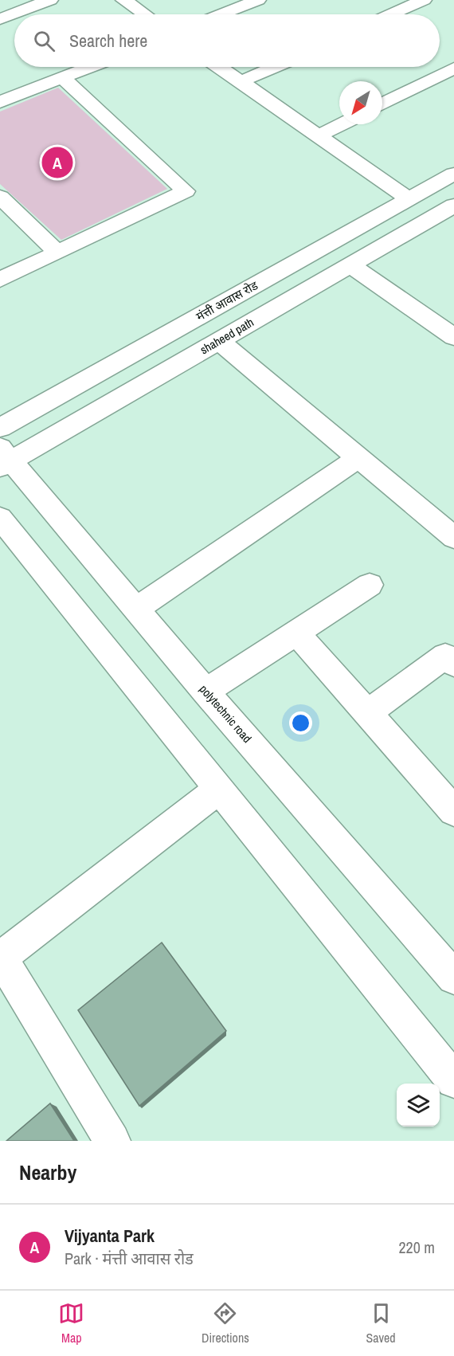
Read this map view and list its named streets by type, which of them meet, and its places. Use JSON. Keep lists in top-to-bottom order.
{
  "streets": {
    "street": ["मंत्ती आवास रोड", "shaheed path", "polytechnic road"]
  },
  "crossings": [
    ["shaheed path", "polytechnic road"]
  ],
  "north": "bottom left",
  "page": {
    "search": "Search here",
    "pins": "A",
    "heading": "Nearby",
    "list": [
      {
        "mark": "A",
        "name": "Vijyanta Park",
        "note": "Park · मंत्ती आवास रोड",
        "value": "220 m"
      }
    ],
    "nav": ["Map", "Directions", "Saved"]
  }
}
